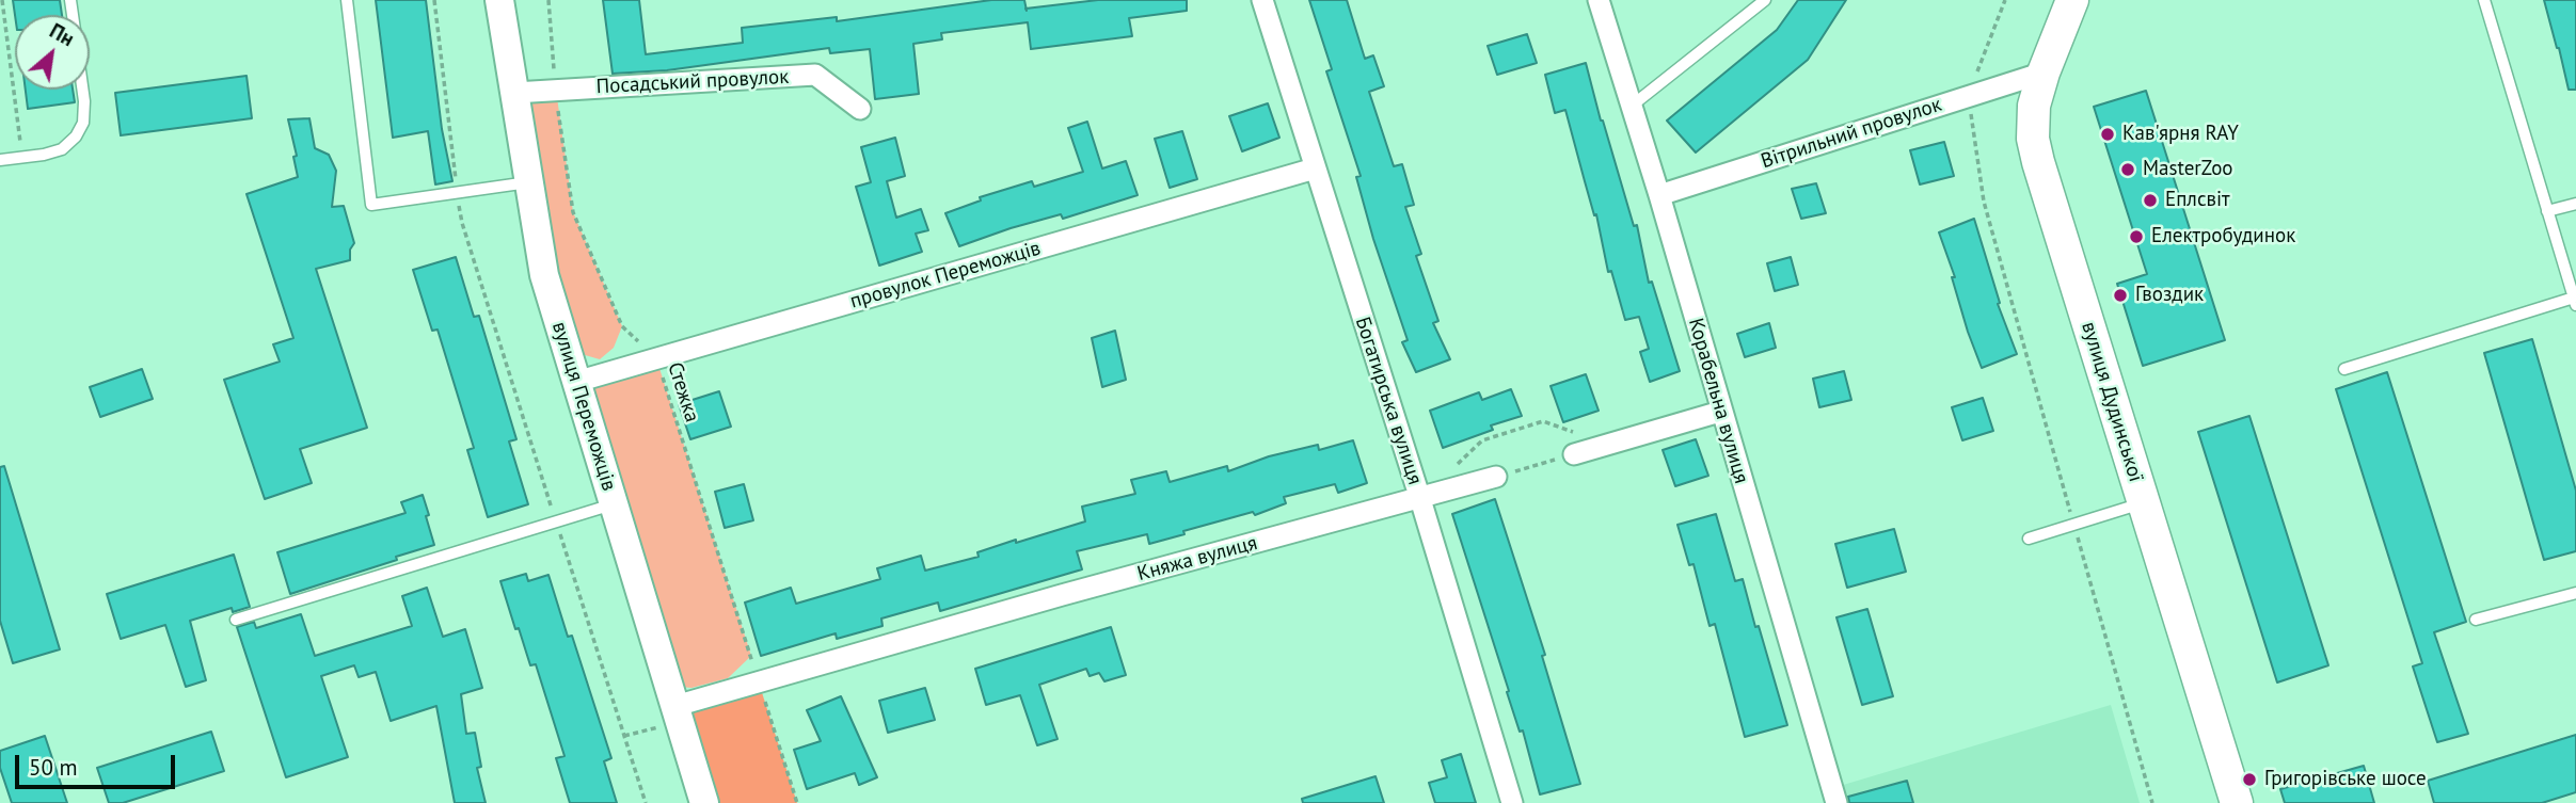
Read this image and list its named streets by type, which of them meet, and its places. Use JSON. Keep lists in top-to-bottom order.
{
  "streets": {
    "main road": ["вулиця Дудинської"],
    "street": [
      "Посадський провулок",
      "Вітрильний провулок",
      "провулок Переможців",
      "Богатирська вулиця",
      "Корабельна вулиця",
      "вулиця Переможців",
      "Княжа вулиця"
    ],
    "path": ["Стежка"]
  },
  "crossings": [
    ["Посадський провулок", "Стежка"],
    ["Посадський провулок", "вулиця Переможців"],
    ["Вітрильний провулок", "Корабельна вулиця"],
    ["Вітрильний провулок", "вулиця Дудинської"],
    ["провулок Переможців", "Стежка"],
    ["провулок Переможців", "Богатирська вулиця"],
    ["провулок Переможців", "вулиця Переможців"],
    ["Стежка", "Княжа вулиця"],
    ["Богатирська вулиця", "Княжа вулиця"],
    ["вулиця Переможців", "Княжа вулиця"]
  ],
  "places": [
    "Кав'ярня RAY",
    "MasterZoo",
    "Еплсвіт",
    "Електробудинок",
    "Гвоздик",
    "Григорівське шосе"
  ],
  "scale_bar": "50 m",
  "north": "top right"
}
